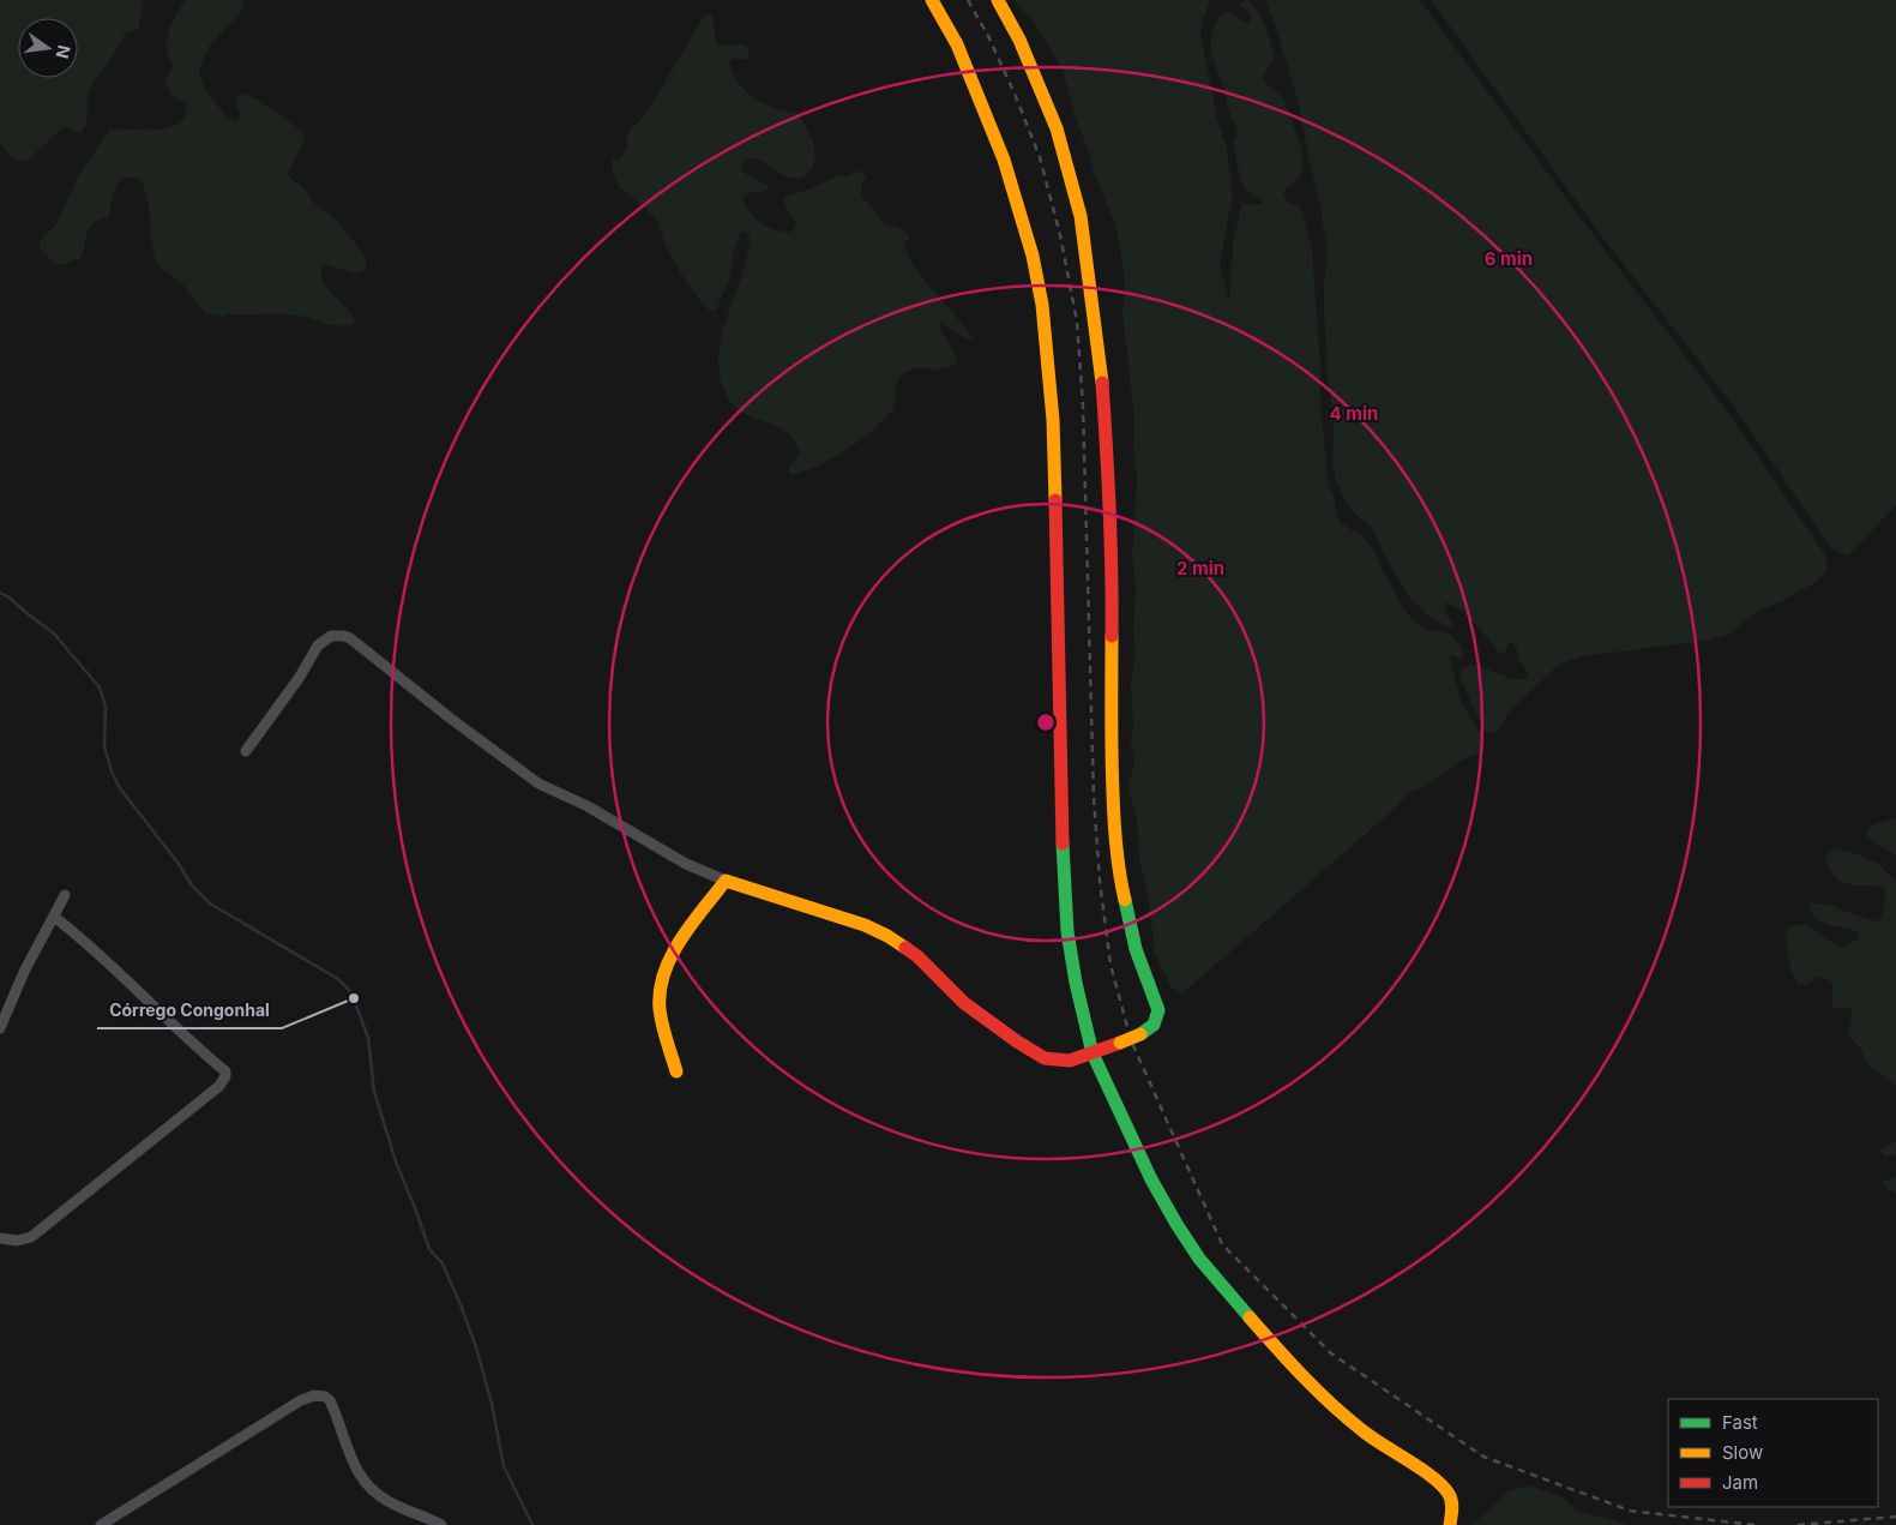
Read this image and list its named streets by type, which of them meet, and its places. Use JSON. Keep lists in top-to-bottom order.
{
  "places": ["Córrego Congonhal"],
  "legend": ["Fast", "Slow", "Jam"],
  "north": "right",
  "rings": ["6 min", "4 min", "2 min"]
}
